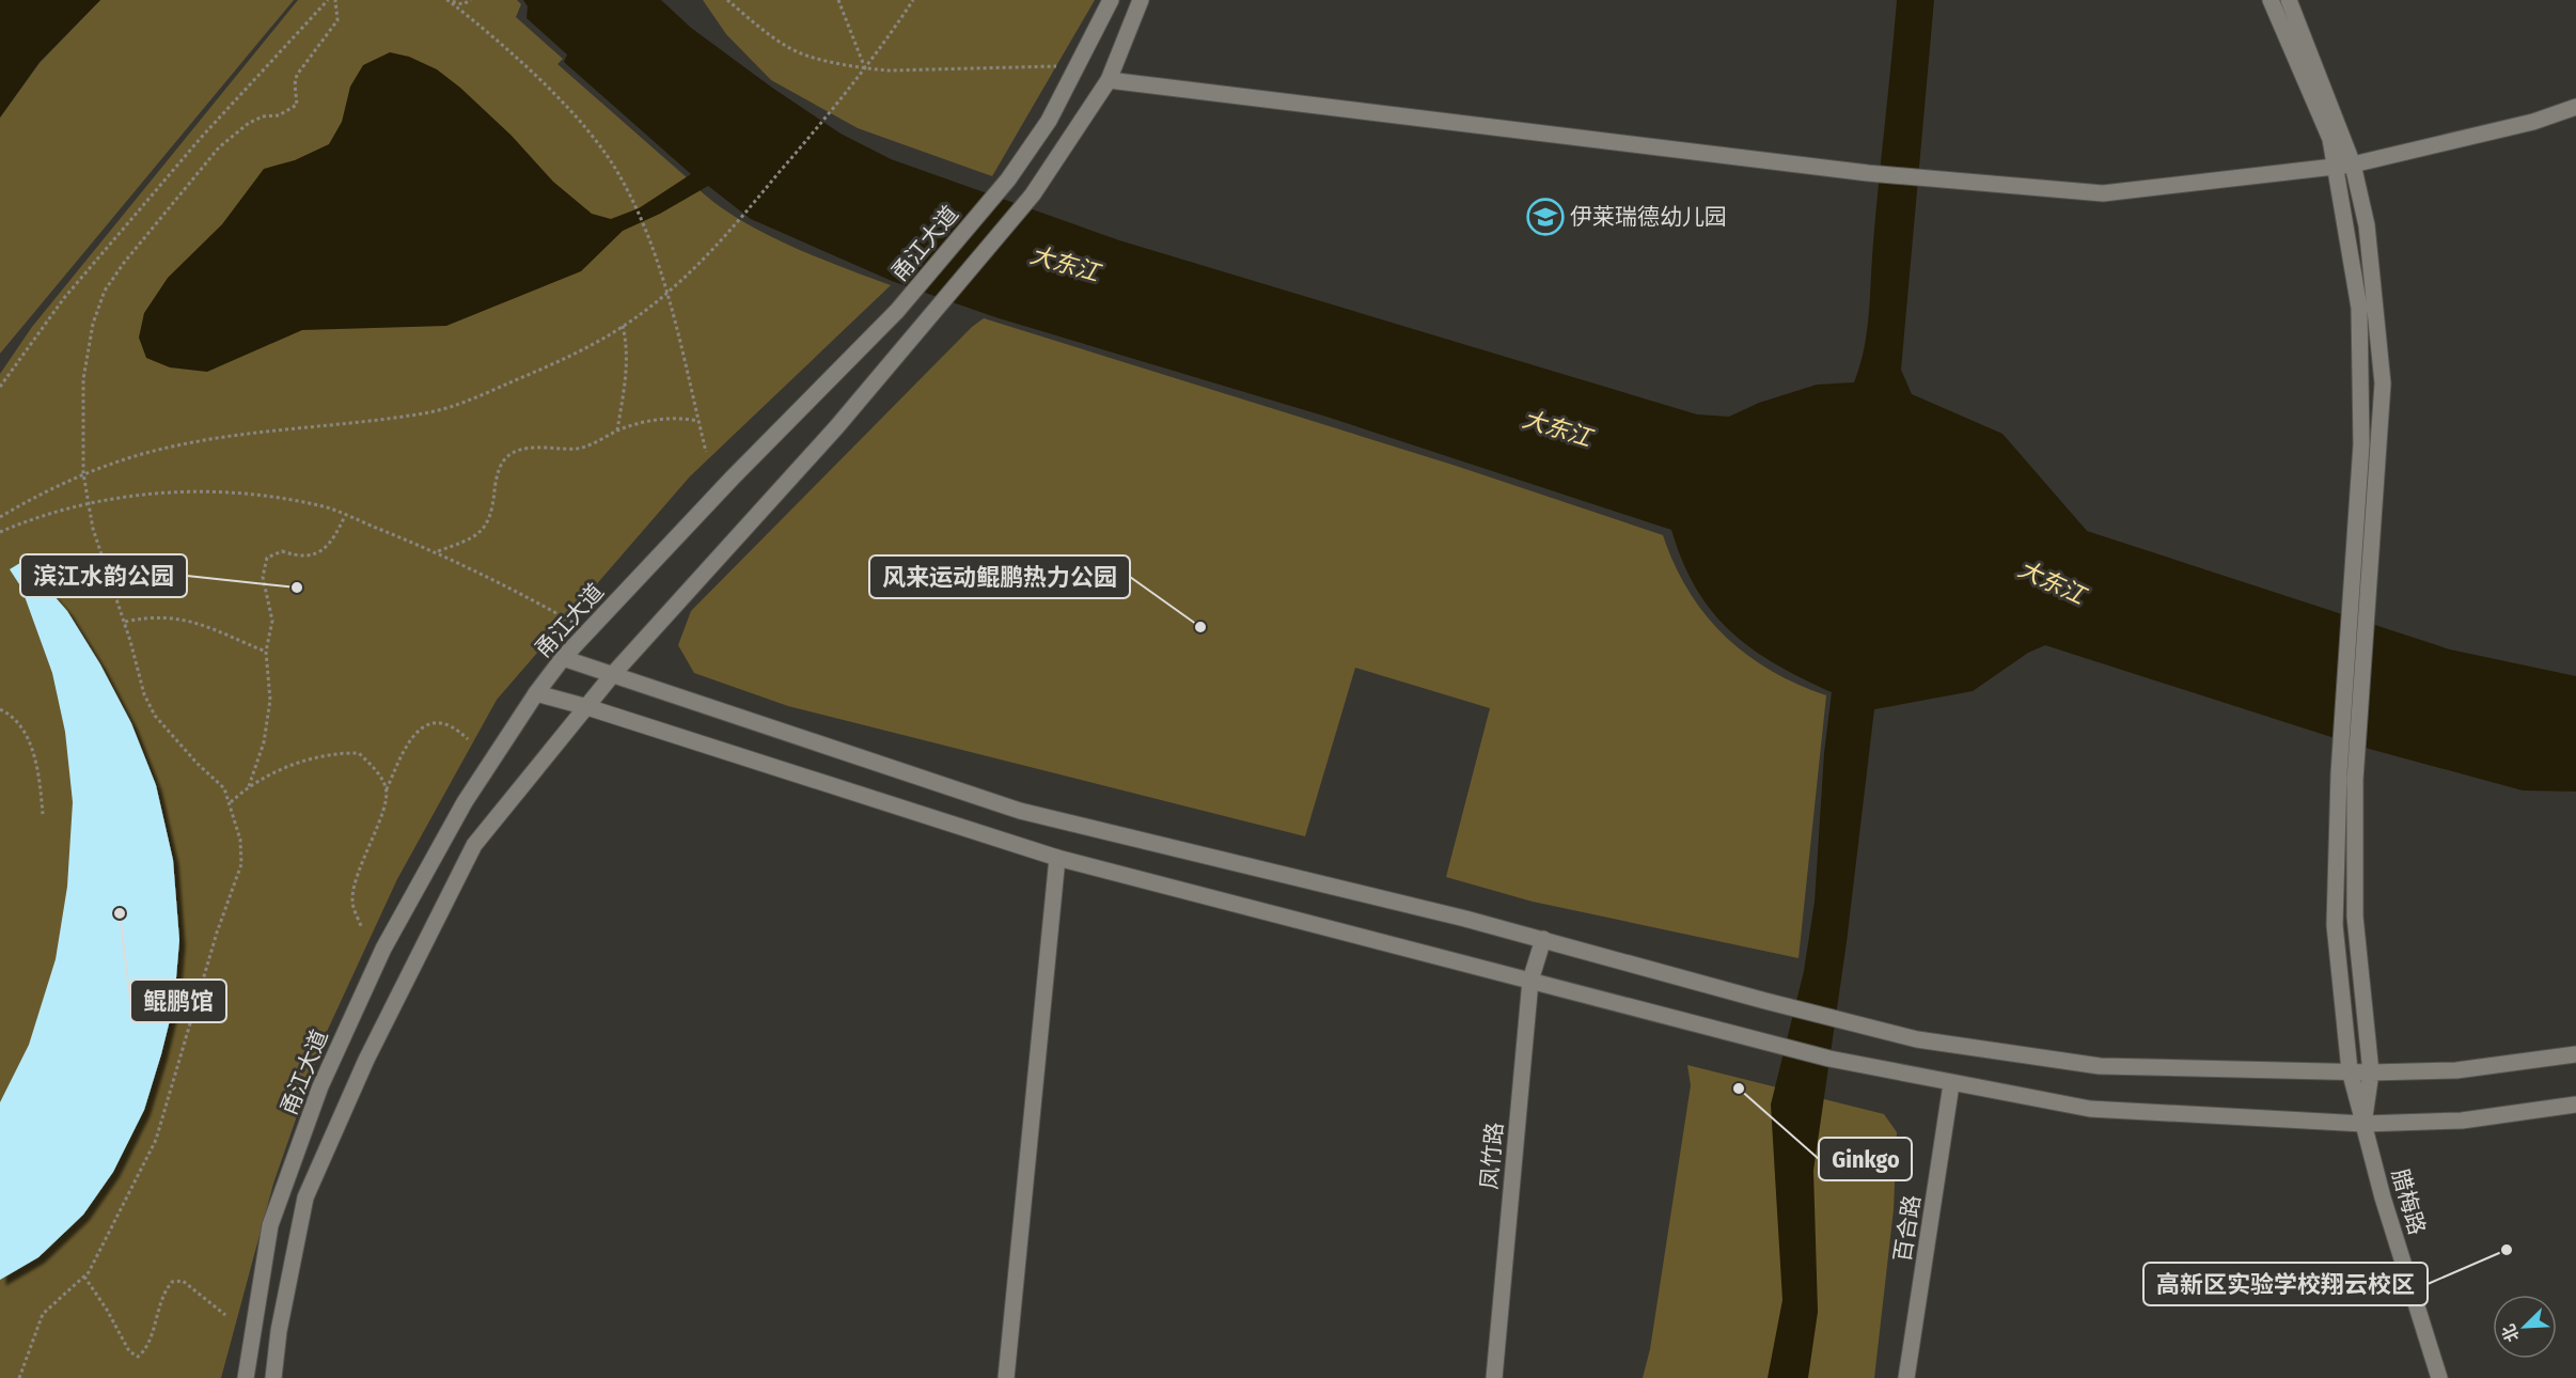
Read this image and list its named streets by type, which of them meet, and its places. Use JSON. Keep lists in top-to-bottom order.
{
  "streets": {
    "street": [
      "甬江大道",
      "凤竹路",
      "腊梅路",
      "百合路"
    ]
  },
  "water": ["大东江"],
  "places": {
    "school or university": ["伊莱瑞德幼儿园"],
    "other": [
      "滨江水韵公园",
      "风来运动鲲鹏热力公园",
      "鲲鹏馆",
      "Ginkgo",
      "高新区实验学校翔云校区"
    ]
  },
  "north": "bottom left"
}
